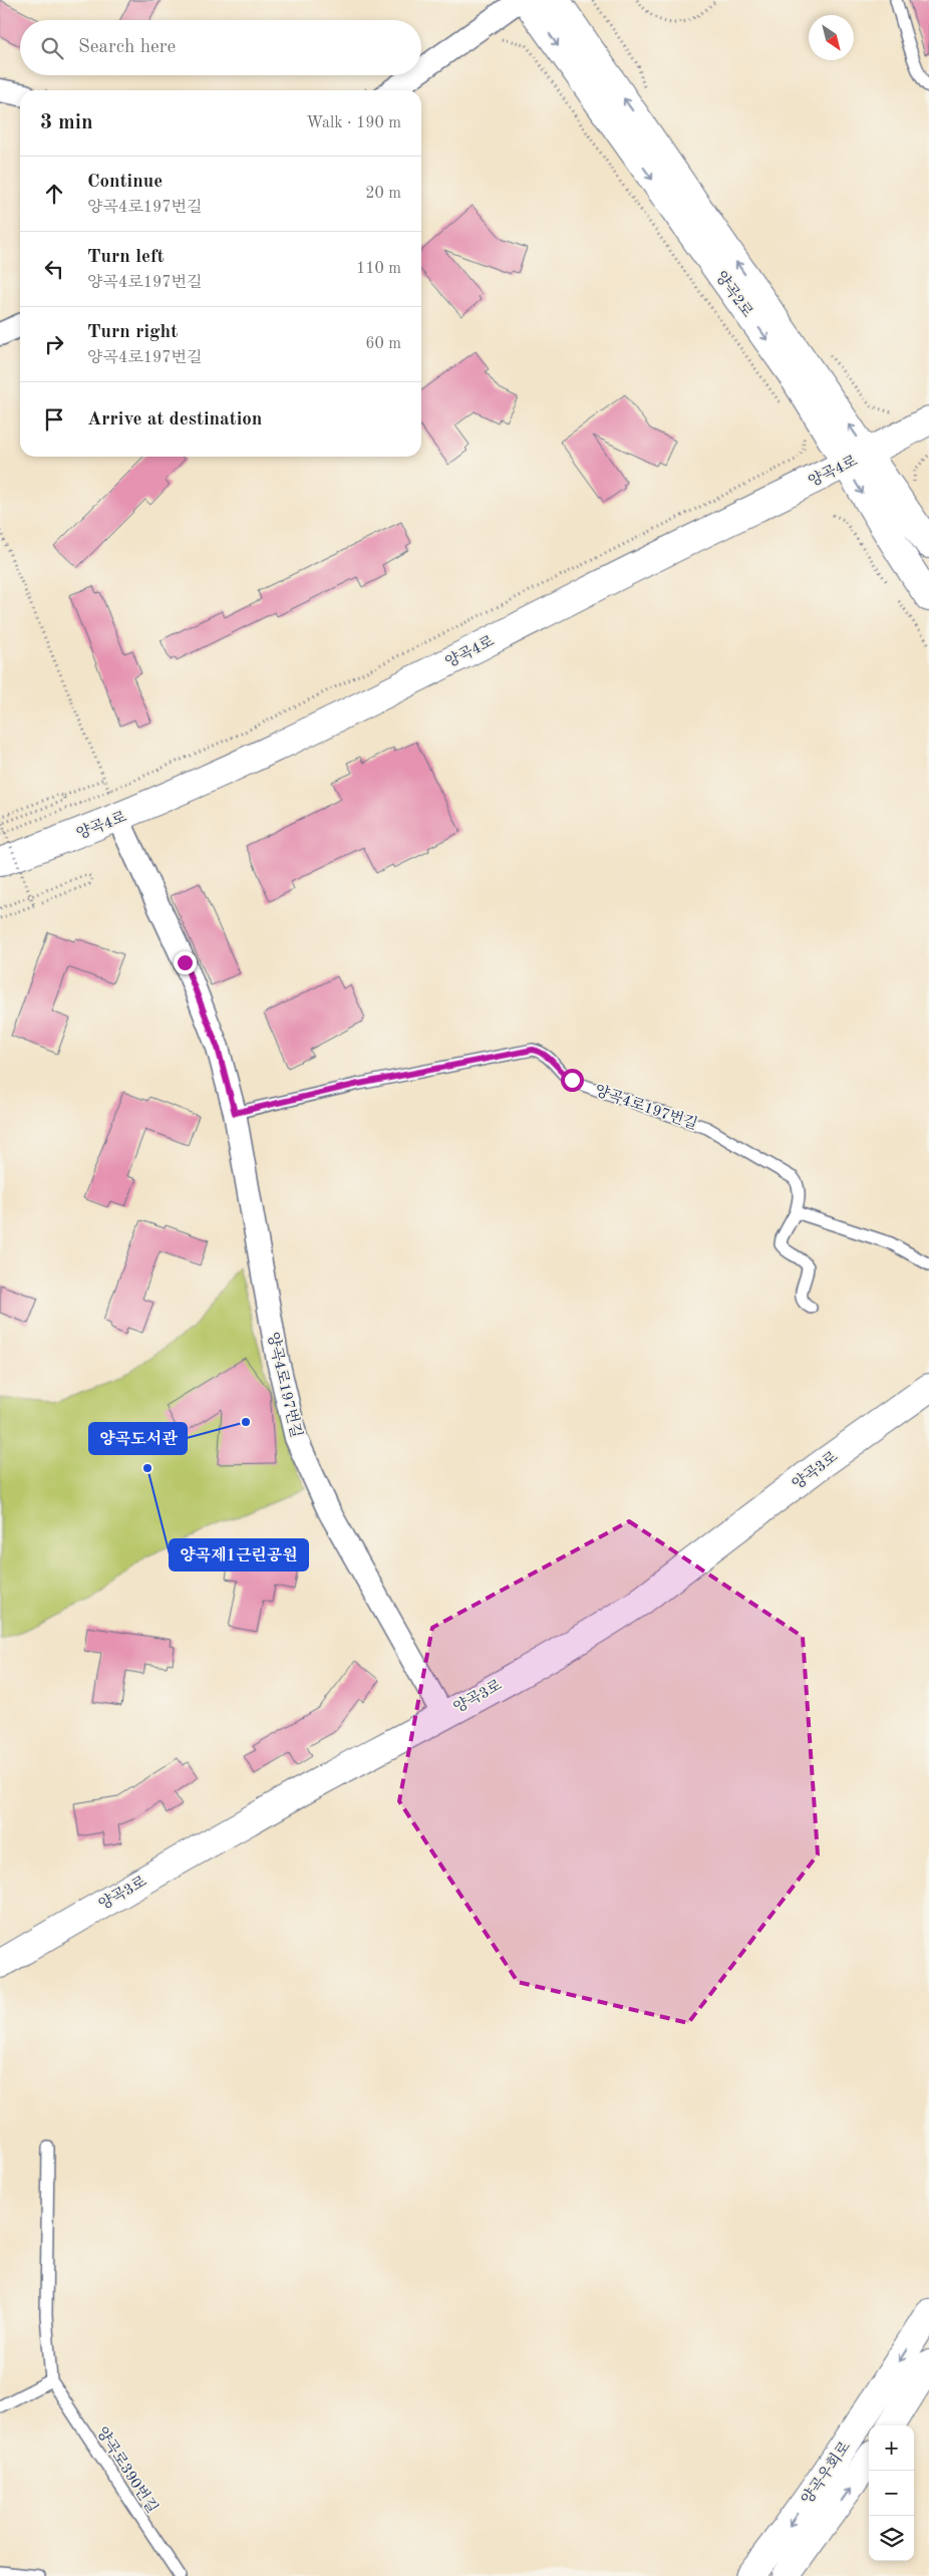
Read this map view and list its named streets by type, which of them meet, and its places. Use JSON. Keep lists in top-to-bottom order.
{
  "streets": {
    "street": [
      "양곡2로",
      "양곡4로",
      "양곡4로197번길",
      "양곡3로",
      "양곡우회로"
    ],
    "lane": ["양곡로390번길"]
  },
  "crossings": [
    ["양곡2로", "양곡4로"],
    ["양곡4로", "양곡4로197번길"],
    ["양곡4로197번길", "양곡3로"]
  ],
  "places": ["양곡도서관", "양곡제1근린공원"],
  "north": "bottom right",
  "page": {
    "search": "Search here",
    "heading": ["3 min", "Walk · 190 m"],
    "list": [
      ["Continue", "양곡4로197번길", "20 m"],
      ["Turn left", "양곡4로197번길", "110 m"],
      ["Turn right", "양곡4로197번길", "60 m"],
      "Arrive at destination"
    ],
    "map_buttons": ["+", "−"]
  }
}
